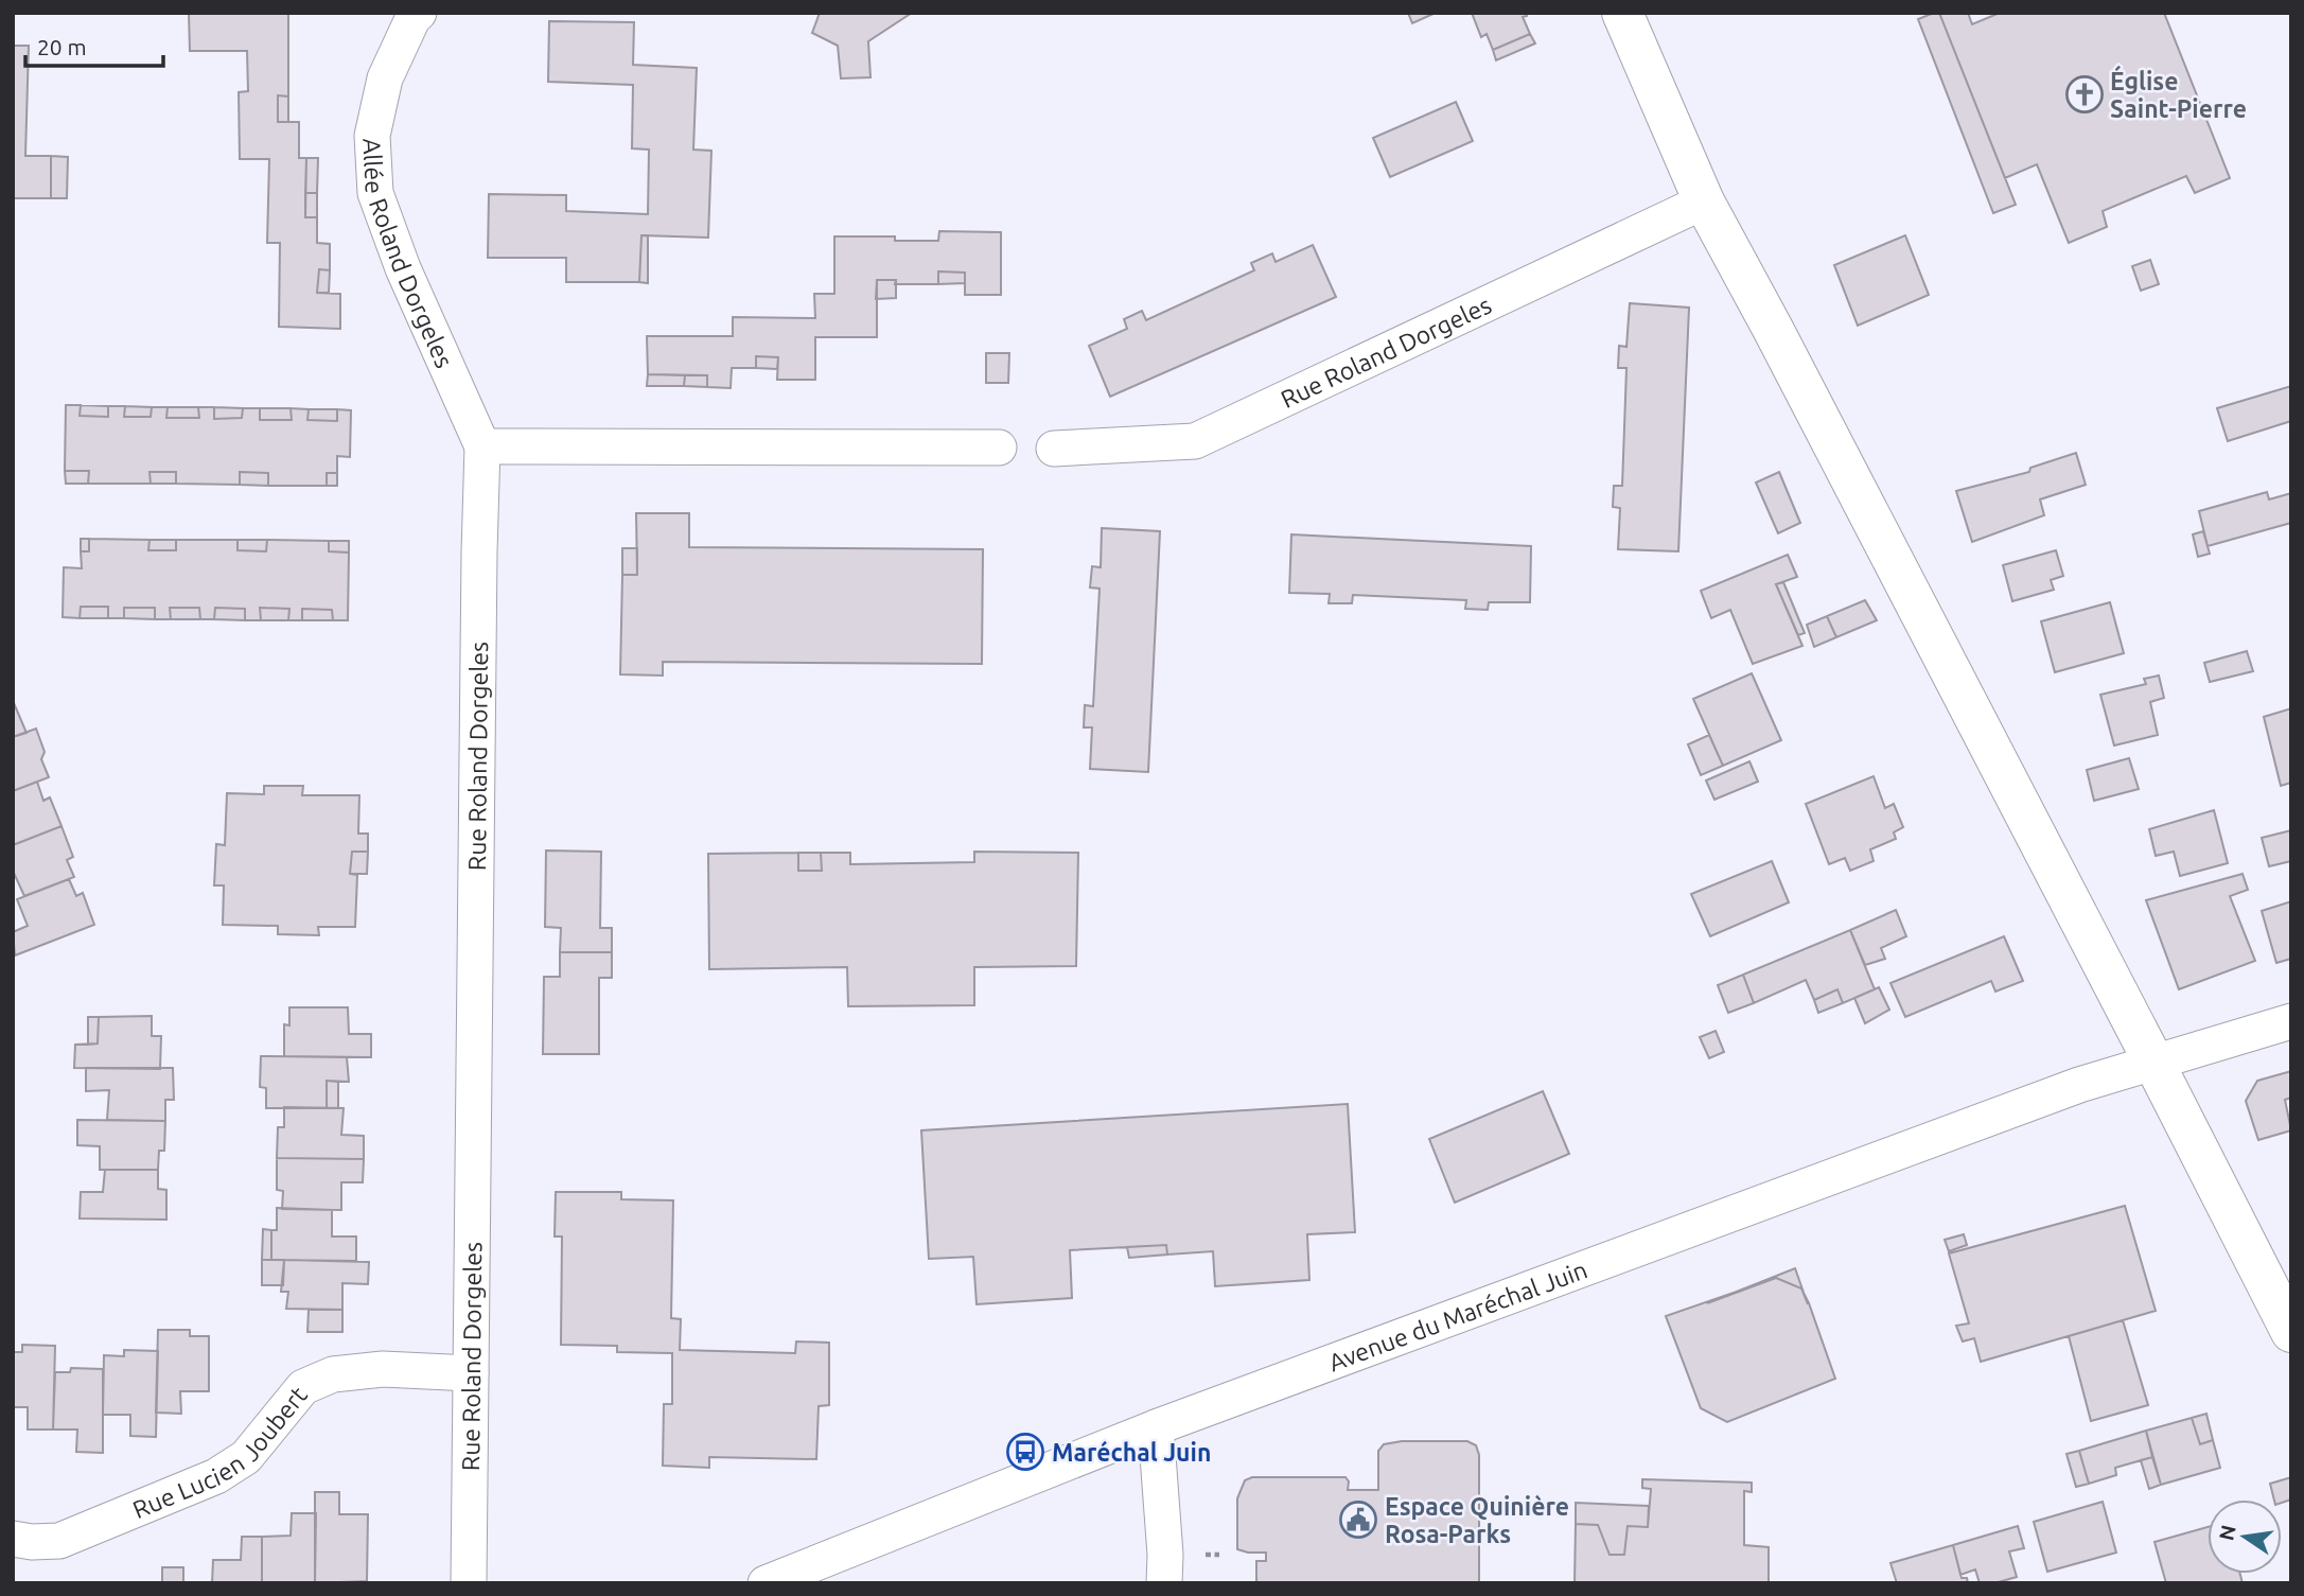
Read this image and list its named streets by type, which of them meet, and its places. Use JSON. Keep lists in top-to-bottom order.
{
  "streets": {
    "street": [
      "Allée Roland Dorgeles",
      "Rue Roland Dorgeles",
      "Avenue du Maréchal Juin",
      "Rue Lucien Joubert"
    ]
  },
  "crossings": [
    ["Allée Roland Dorgeles", "Rue Roland Dorgeles"],
    ["Rue Roland Dorgeles", "Rue Lucien Joubert"]
  ],
  "places": {
    "church": ["Église Saint-Pierre"],
    "bus stop": ["Maréchal Juin"],
    "public building": ["Espace Quinière Rosa-Parks"]
  },
  "scale_bar": "20 m",
  "north": "left"
}
